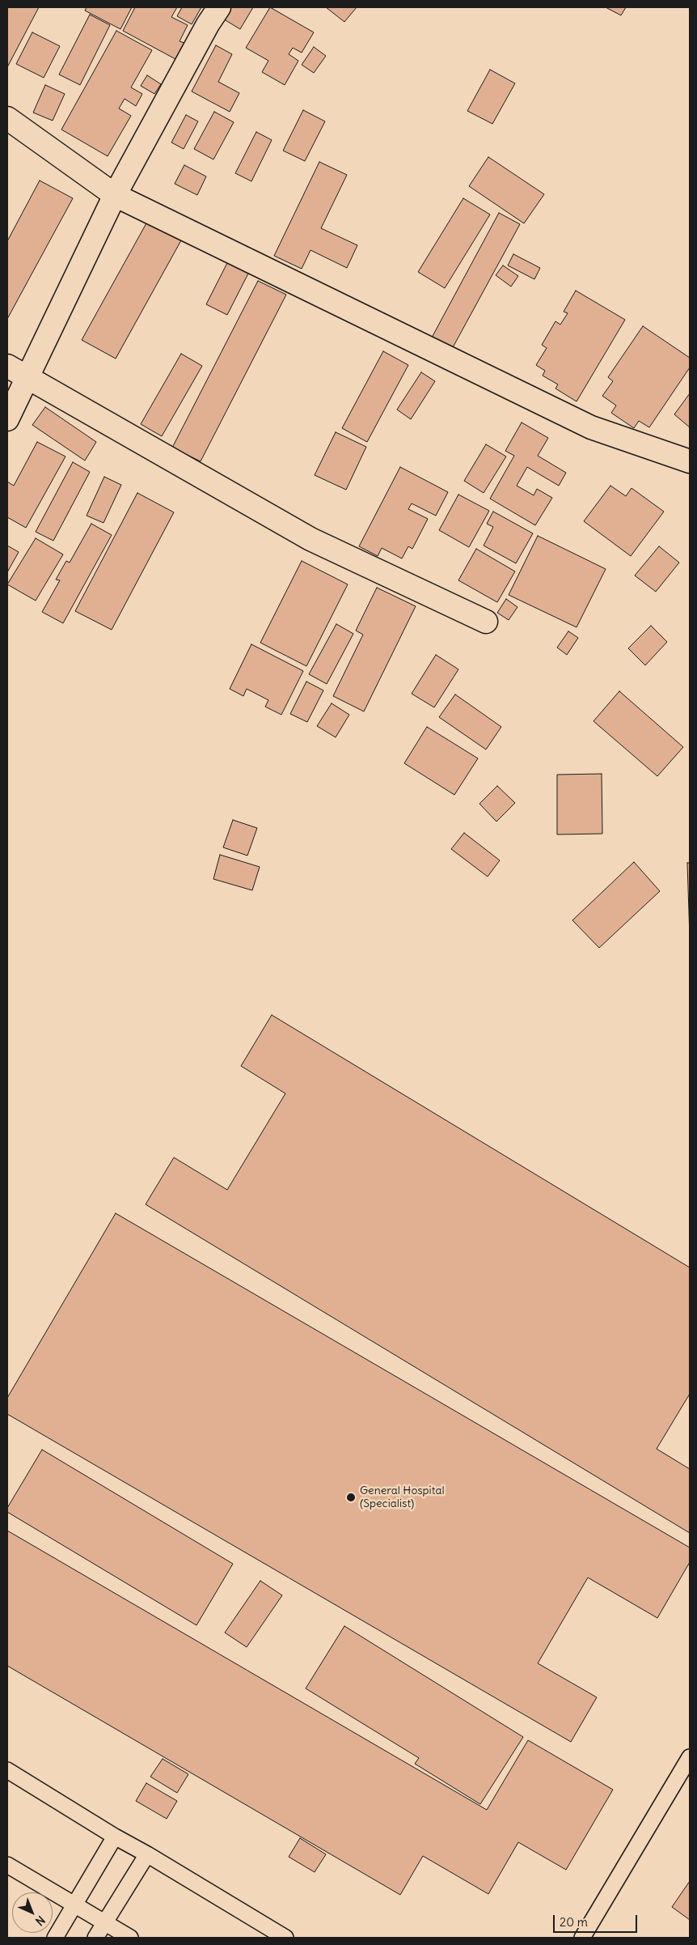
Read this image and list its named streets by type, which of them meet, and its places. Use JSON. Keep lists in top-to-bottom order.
{
  "places": ["General Hospital (Specialist)"],
  "scale_bar": "20 m",
  "north": "bottom right"
}
